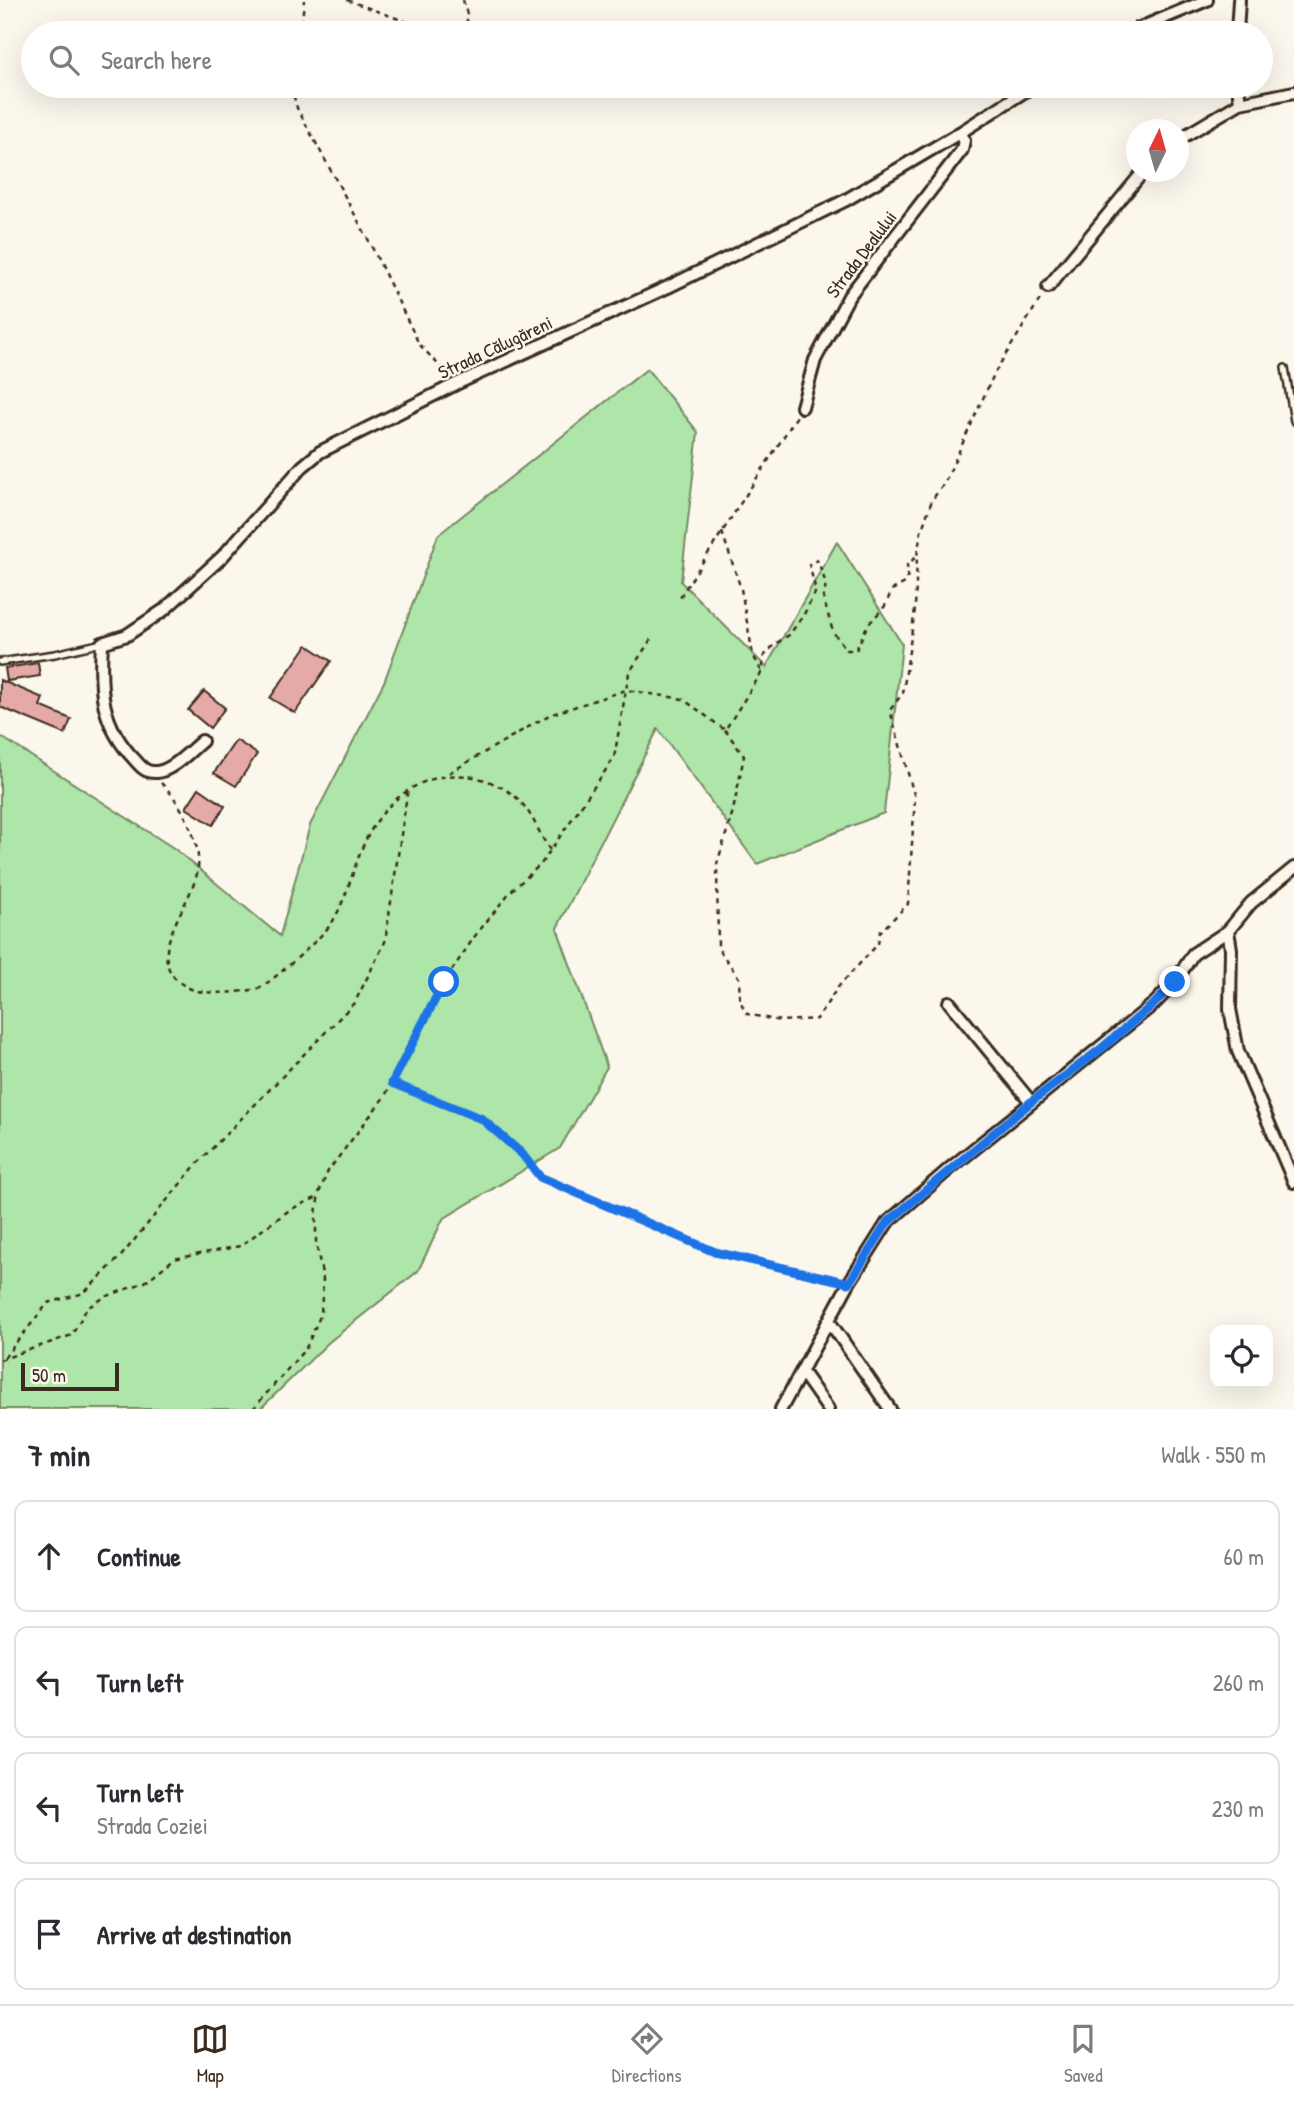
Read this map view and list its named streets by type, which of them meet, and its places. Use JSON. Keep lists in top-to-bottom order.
{
  "streets": {
    "street": ["Strada Dealului", "Strada Călugăreni"]
  },
  "crossings": [
    ["Strada Dealului", "Strada Călugăreni"]
  ],
  "scale_bar": "50 m",
  "north": "top",
  "page": {
    "search": "Search here",
    "scale": "50 m",
    "heading": ["7 min", "Walk · 550 m"],
    "list": [
      ["Continue", "60 m"],
      ["Turn left", "260 m"],
      ["Turn left", "Strada Coziei", "230 m"],
      "Arrive at destination"
    ],
    "nav": ["Map", "Directions", "Saved"]
  }
}
